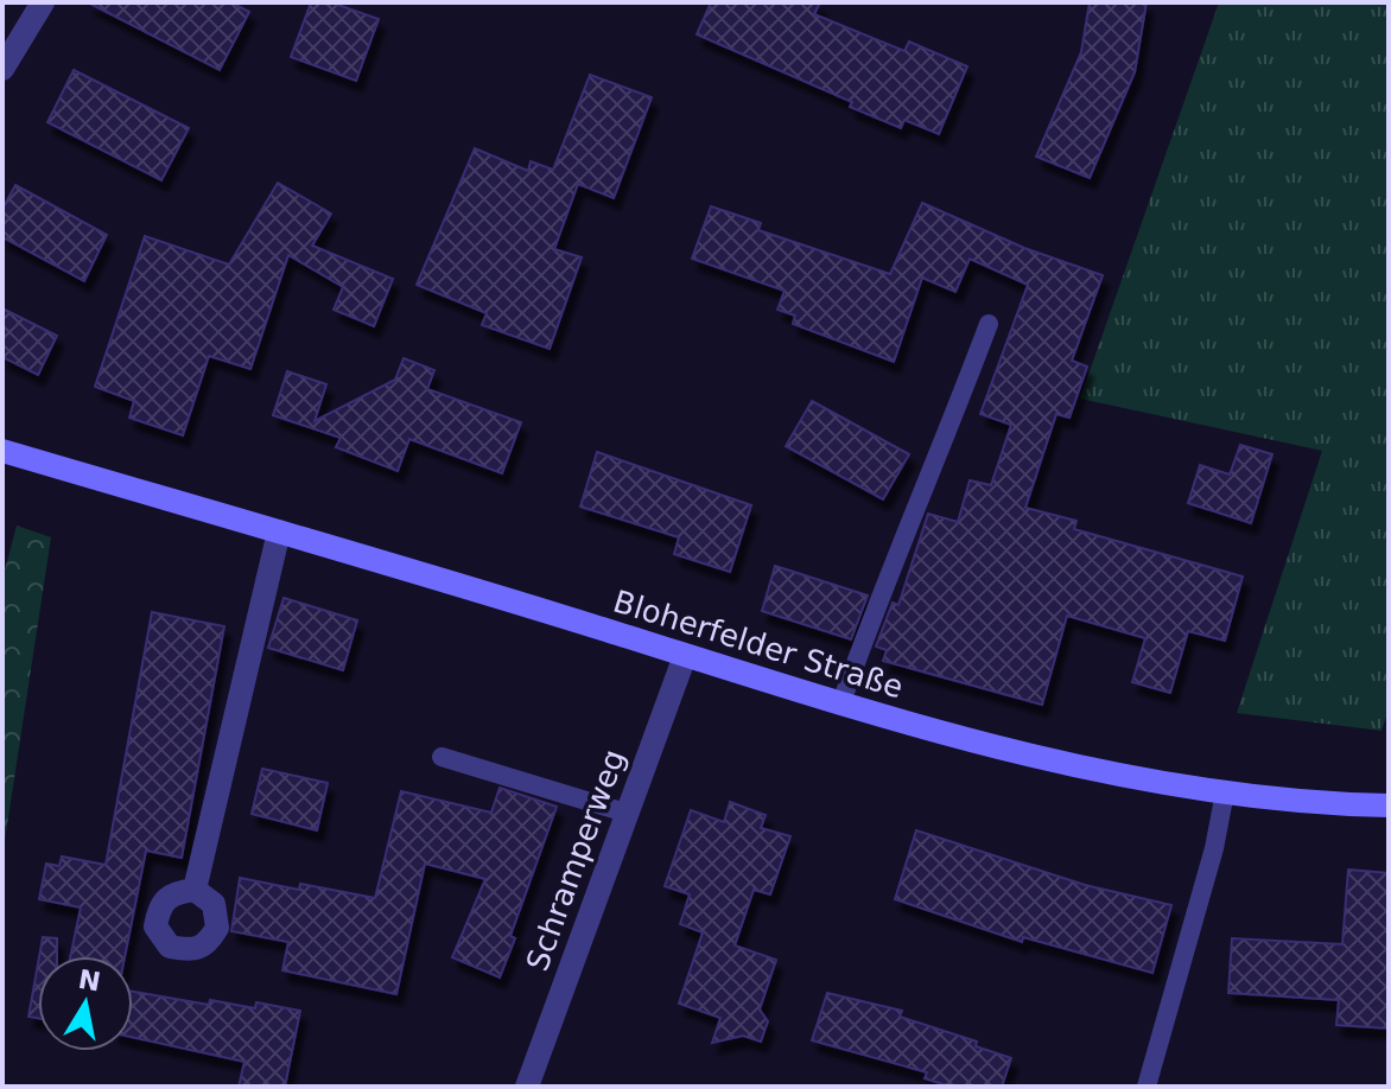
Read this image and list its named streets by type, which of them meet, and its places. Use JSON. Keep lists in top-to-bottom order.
{
  "streets": {
    "street": ["Bloherfelder Straße", "Schramperweg"]
  },
  "crossings": [
    ["Bloherfelder Straße", "Schramperweg"]
  ],
  "north": "top"
}
